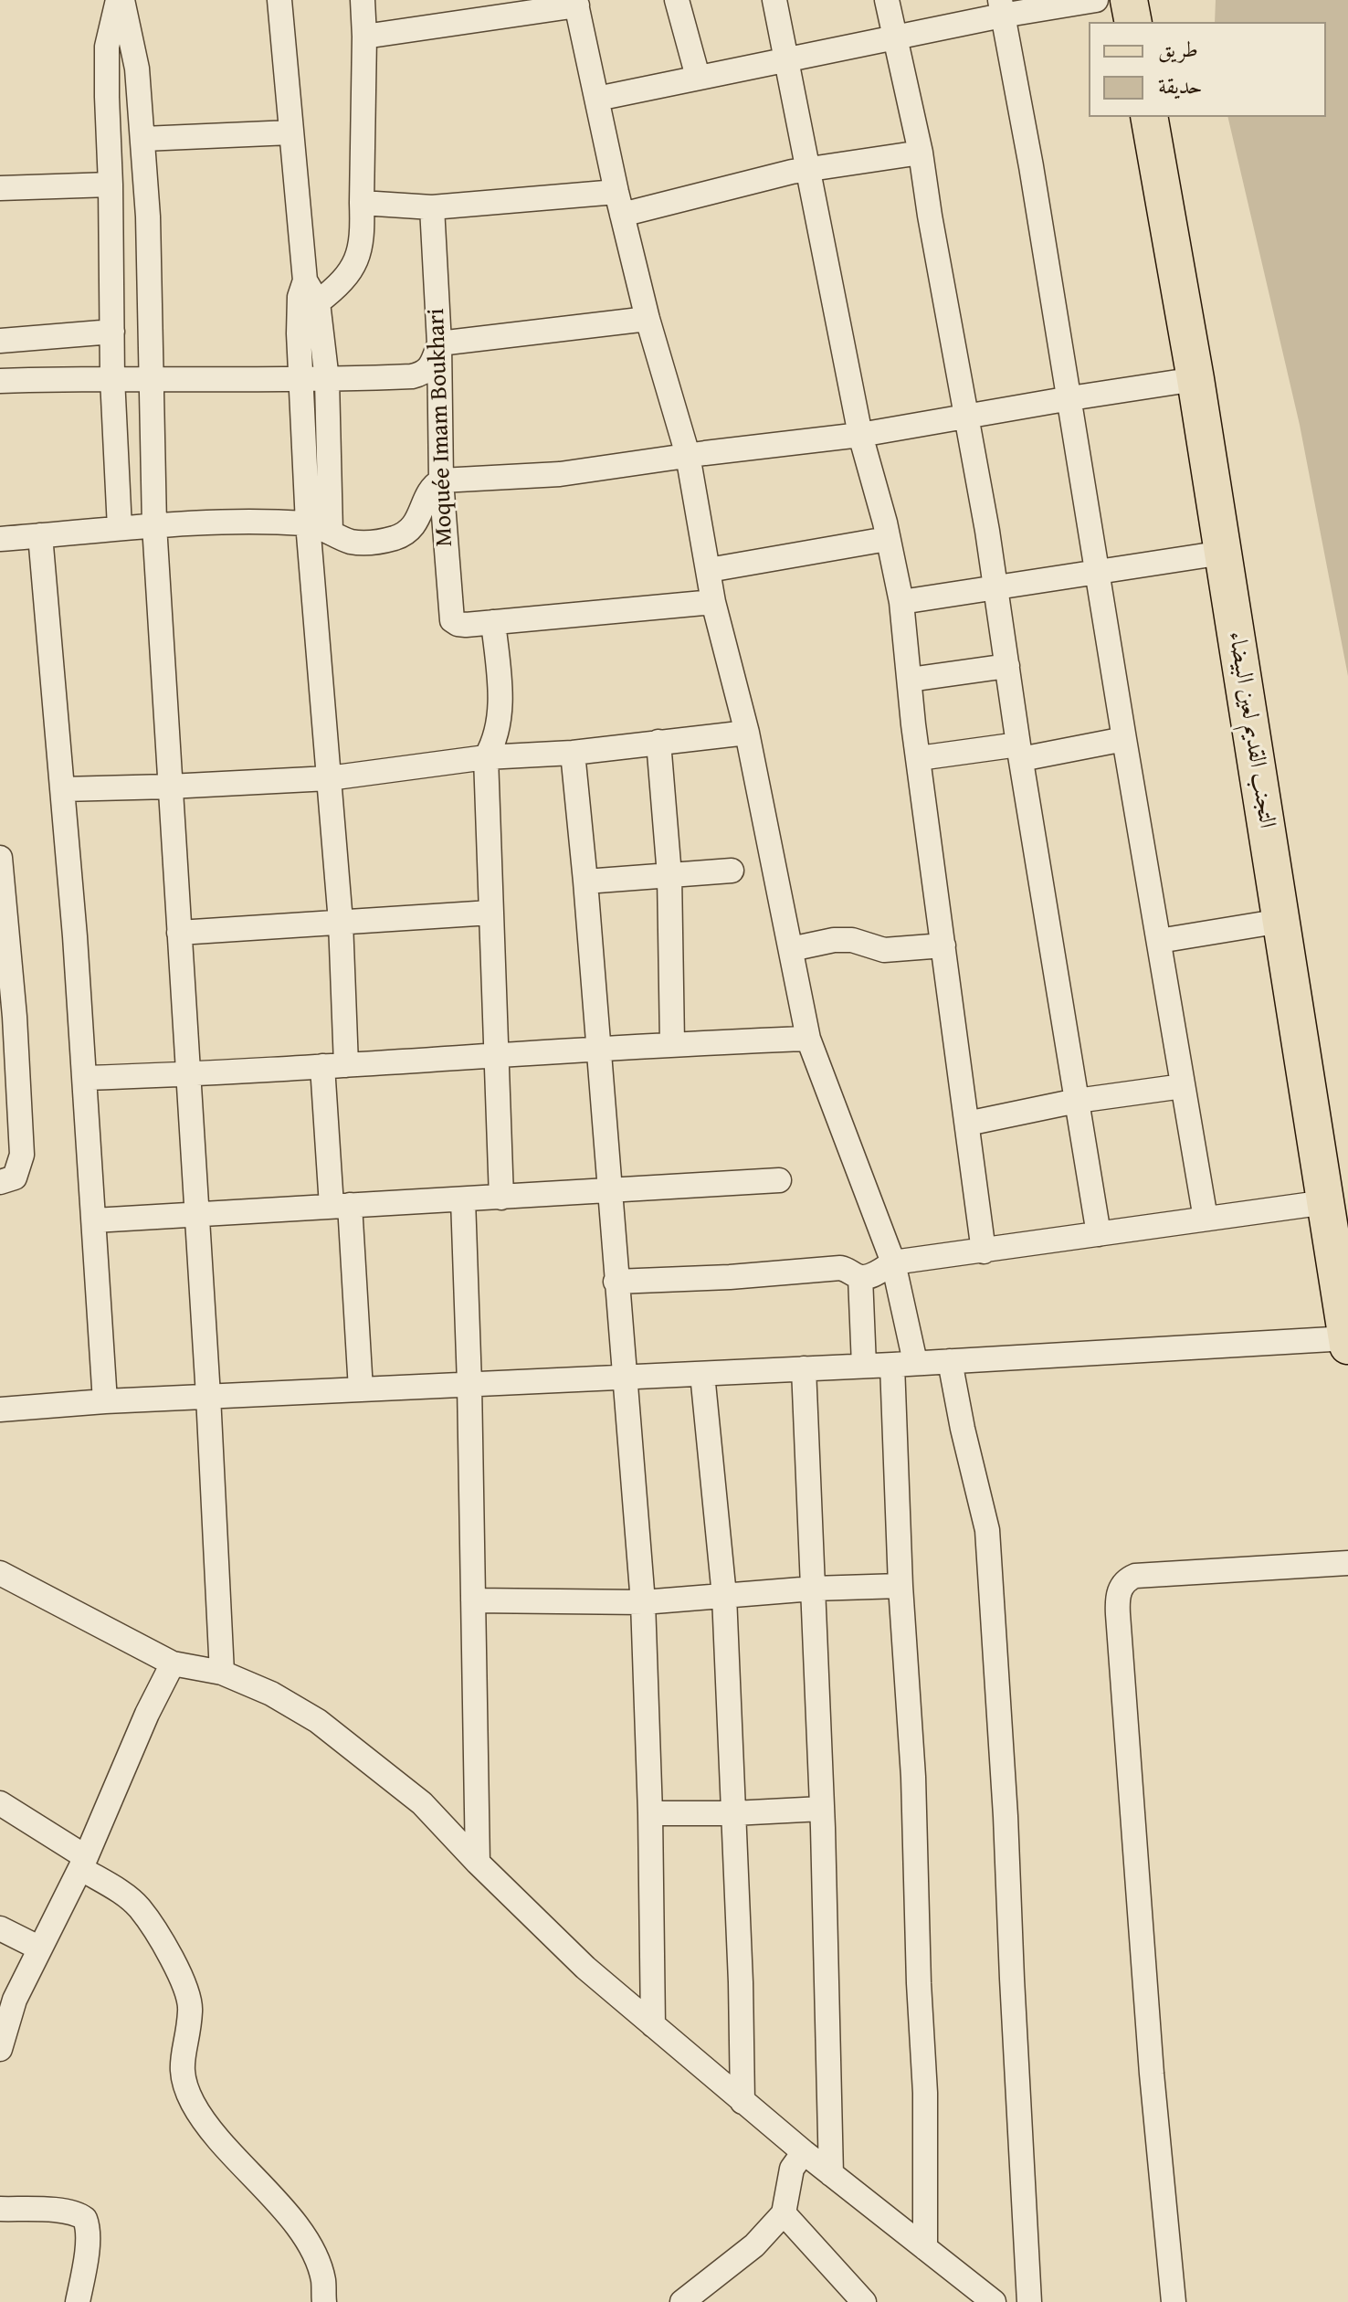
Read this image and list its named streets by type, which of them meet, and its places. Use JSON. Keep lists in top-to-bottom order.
{
  "streets": {
    "main road": ["التجنب القديم لعين البيضاء"],
    "street": ["Moquée Imam Boukhari"]
  },
  "legend": ["طريق", "حديقة"]
}
